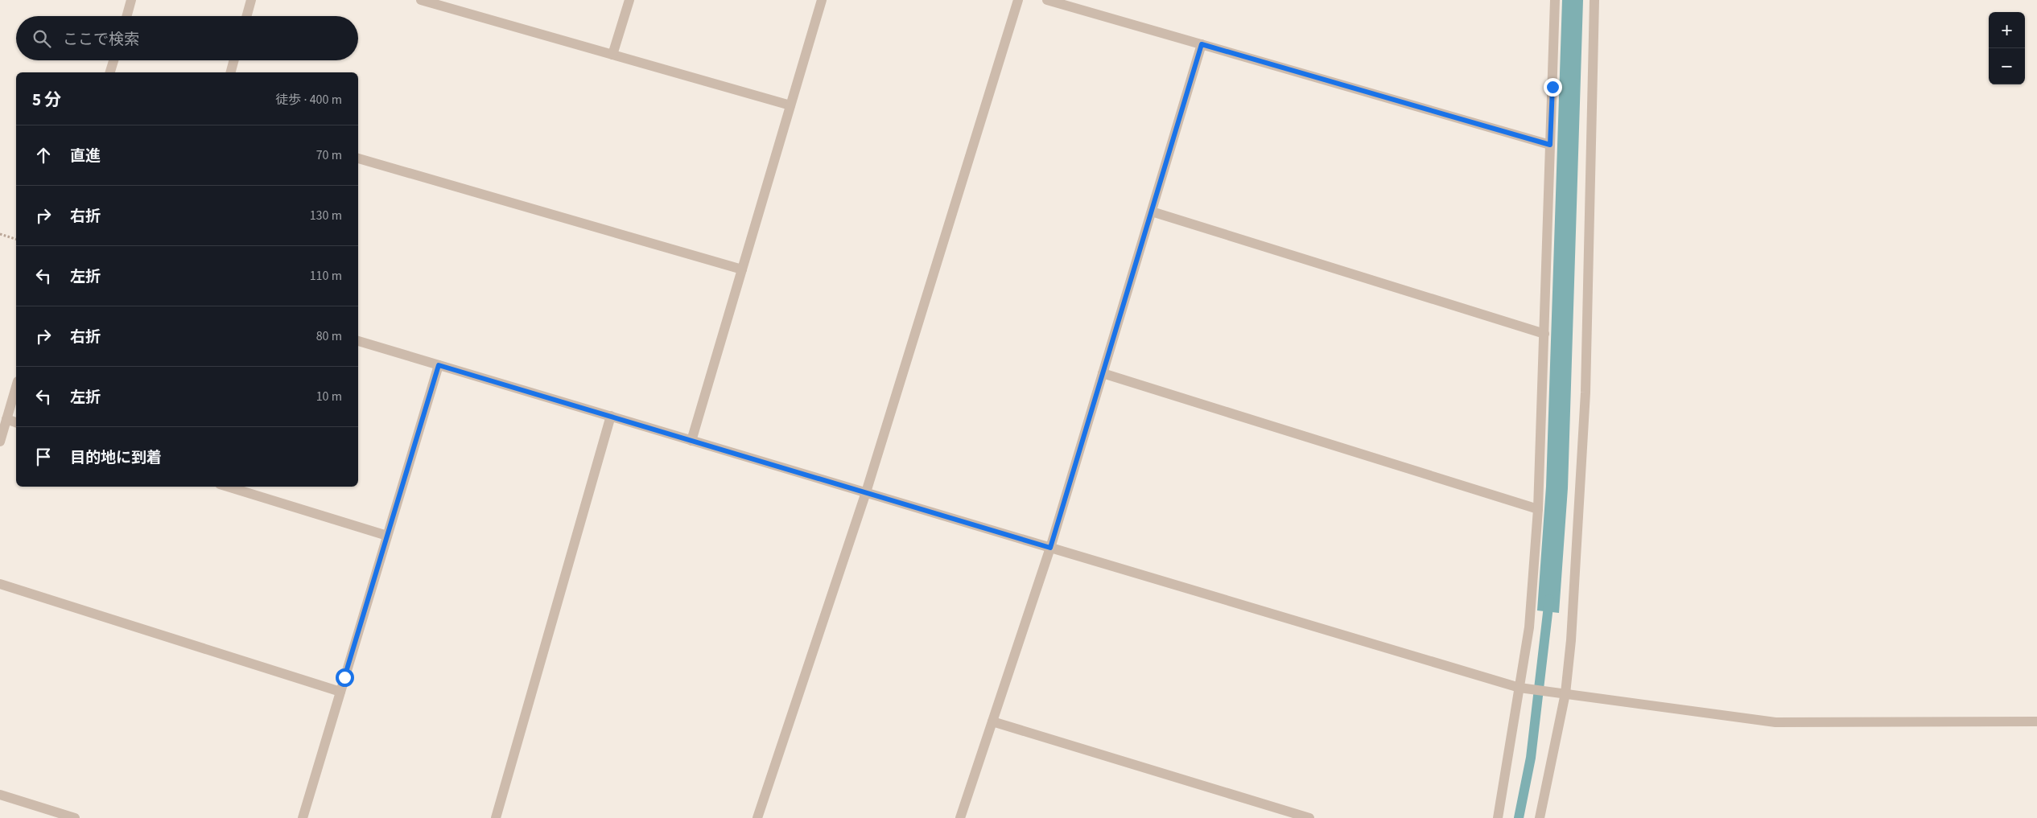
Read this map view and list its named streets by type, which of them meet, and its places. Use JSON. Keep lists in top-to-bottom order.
{
  "page": {
    "map_buttons": ["+", "−"],
    "search": "ここで検索",
    "heading": ["5 分", "徒歩 · 400 m"],
    "list": [
      ["直進", "70 m"],
      ["右折", "130 m"],
      ["左折", "110 m"],
      ["右折", "80 m"],
      ["左折", "10 m"],
      "目的地に到着"
    ]
  }
}
